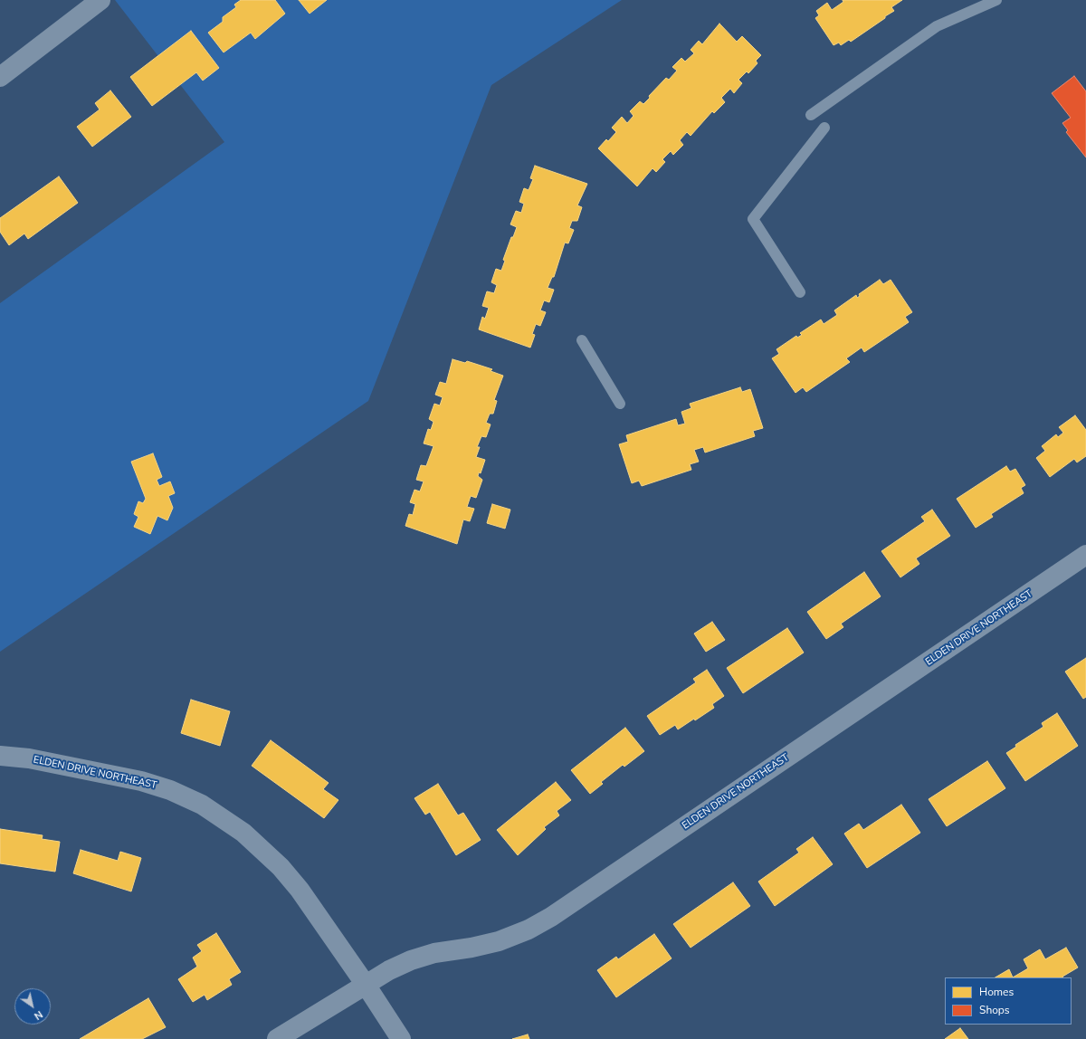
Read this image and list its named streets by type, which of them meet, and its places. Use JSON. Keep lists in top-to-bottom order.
{
  "streets": {
    "street": ["ELDEN DRIVE NORTHEAST"]
  },
  "legend": ["Homes", "Shops"],
  "north": "bottom right"
}
